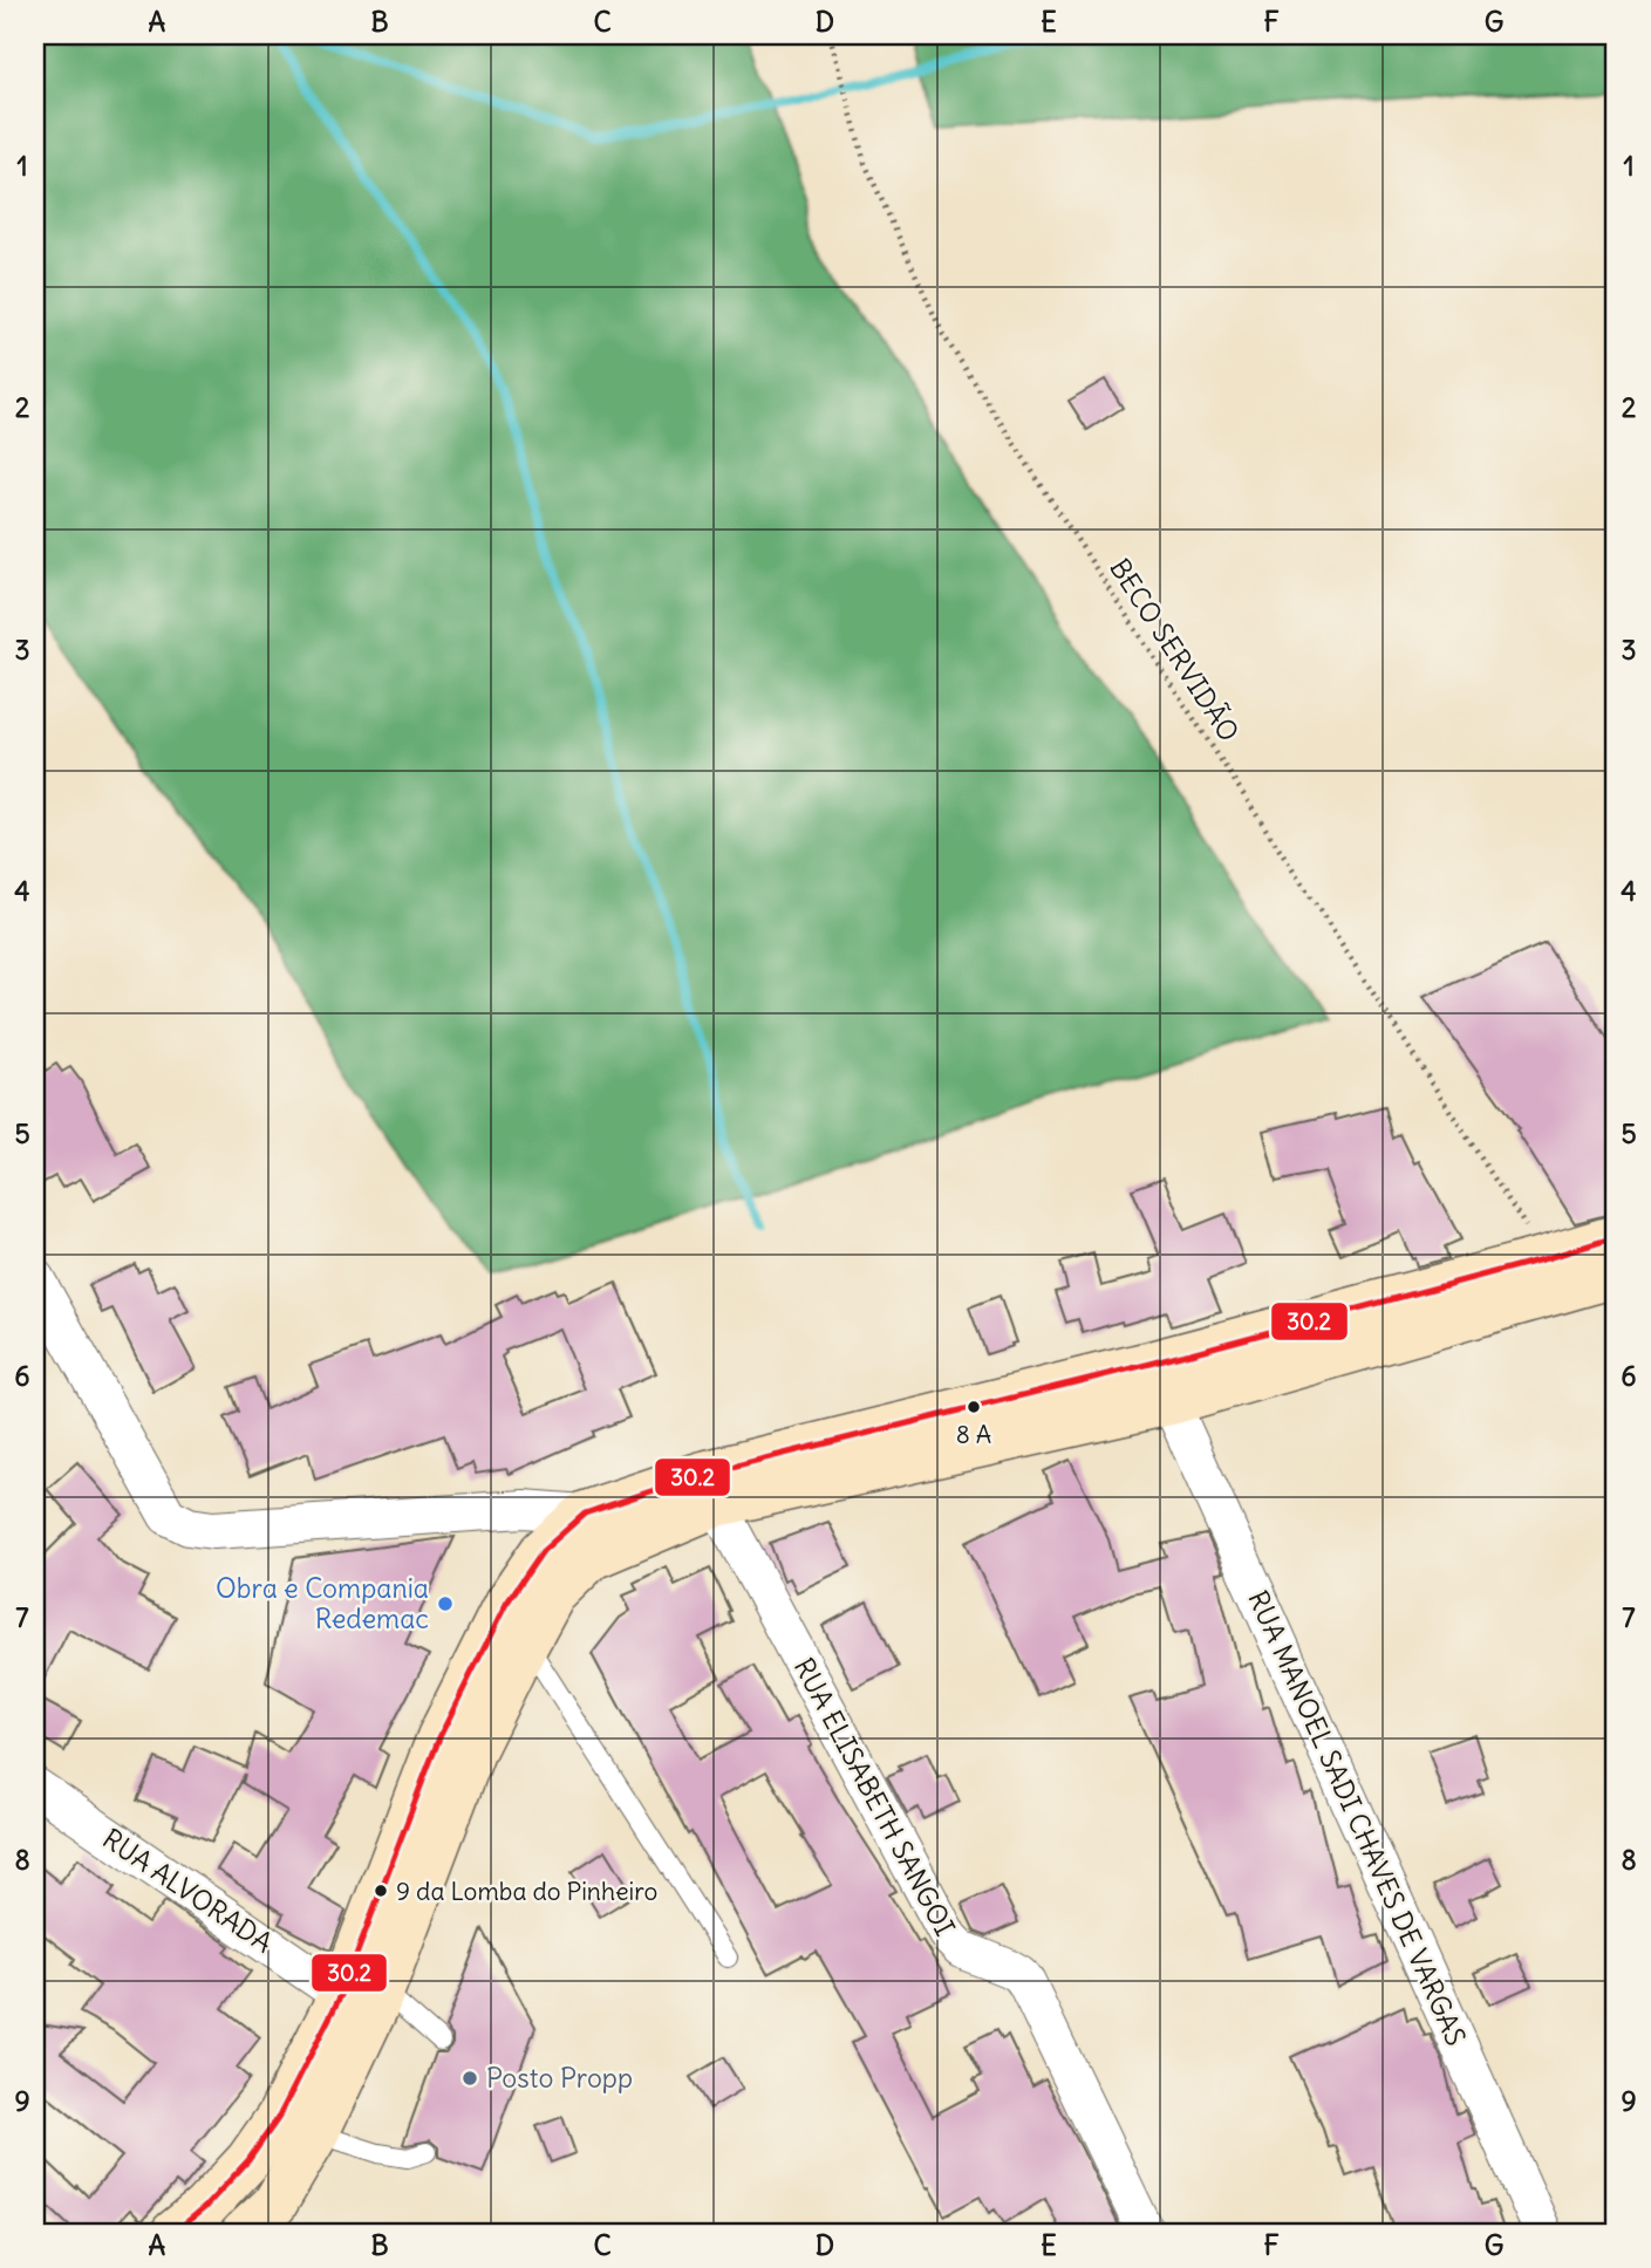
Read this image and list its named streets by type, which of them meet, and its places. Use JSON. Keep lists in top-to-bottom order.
{
  "streets": {
    "street": ["RUA ELISABETH SANGOI", "RUA MANOEL SADI CHAVES DE VARGAS", "RUA ALVORADA"],
    "path": ["BECO SERVIDÃO"]
  },
  "places": [
    "8 A",
    "Obra e Compania Redemac",
    "9 da Lomba do Pinheiro",
    "Posto Propp"
  ],
  "lines": ["transit line 30.2"],
  "grid": {
    "columns": [
      "A",
      "B",
      "C",
      "D",
      "E",
      "F",
      "G"
    ],
    "rows": [
      "1",
      "2",
      "3",
      "4",
      "5",
      "6",
      "7",
      "8",
      "9"
    ]
  }
}
